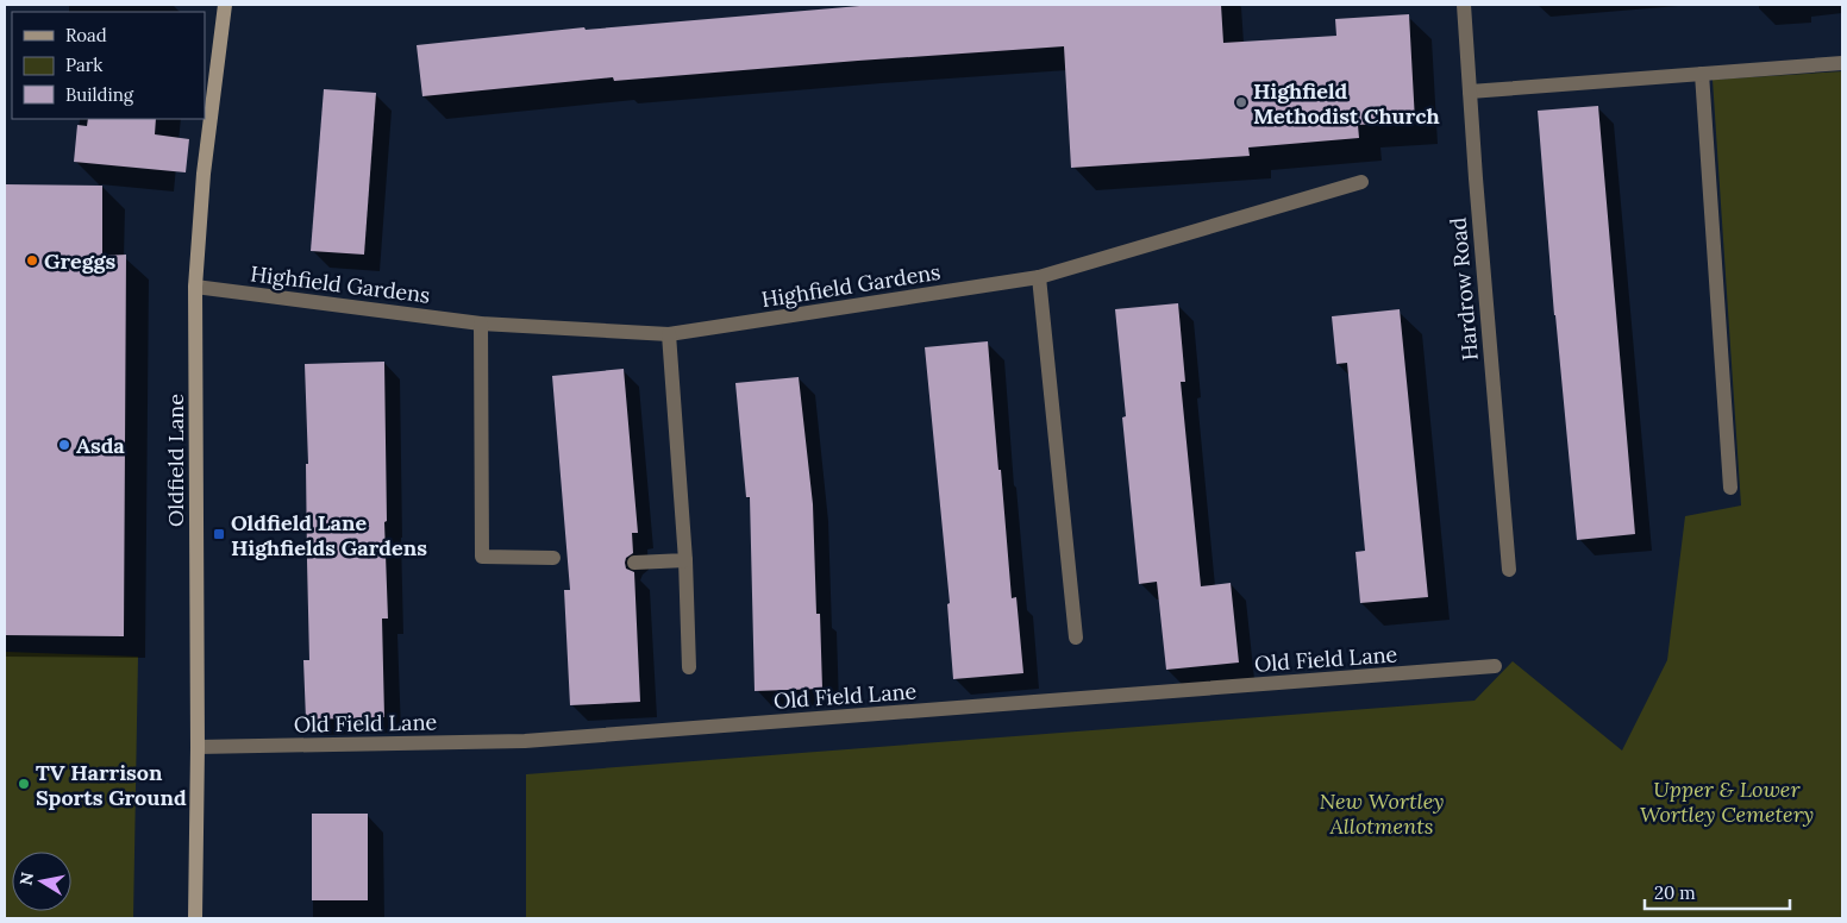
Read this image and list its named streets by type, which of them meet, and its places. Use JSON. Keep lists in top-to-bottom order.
{
  "streets": {
    "street": [
      "Highfield Gardens",
      "Hardrow Road",
      "Oldfield Lane",
      "Old Field Lane"
    ]
  },
  "crossings": [
    ["Highfield Gardens", "Oldfield Lane"],
    ["Oldfield Lane", "Old Field Lane"]
  ],
  "parks": ["Upper & Lower Wortley Cemetery", "New Wortley Allotments"],
  "places": {
    "other": [
      "Highfield Methodist Church",
      "Greggs",
      "Asda",
      "TV Harrison Sports Ground"
    ],
    "transit": ["Oldfield Lane Highfields Gardens"]
  },
  "legend": ["Road", "Park", "Building"],
  "scale_bar": "20 m",
  "north": "left"
}
